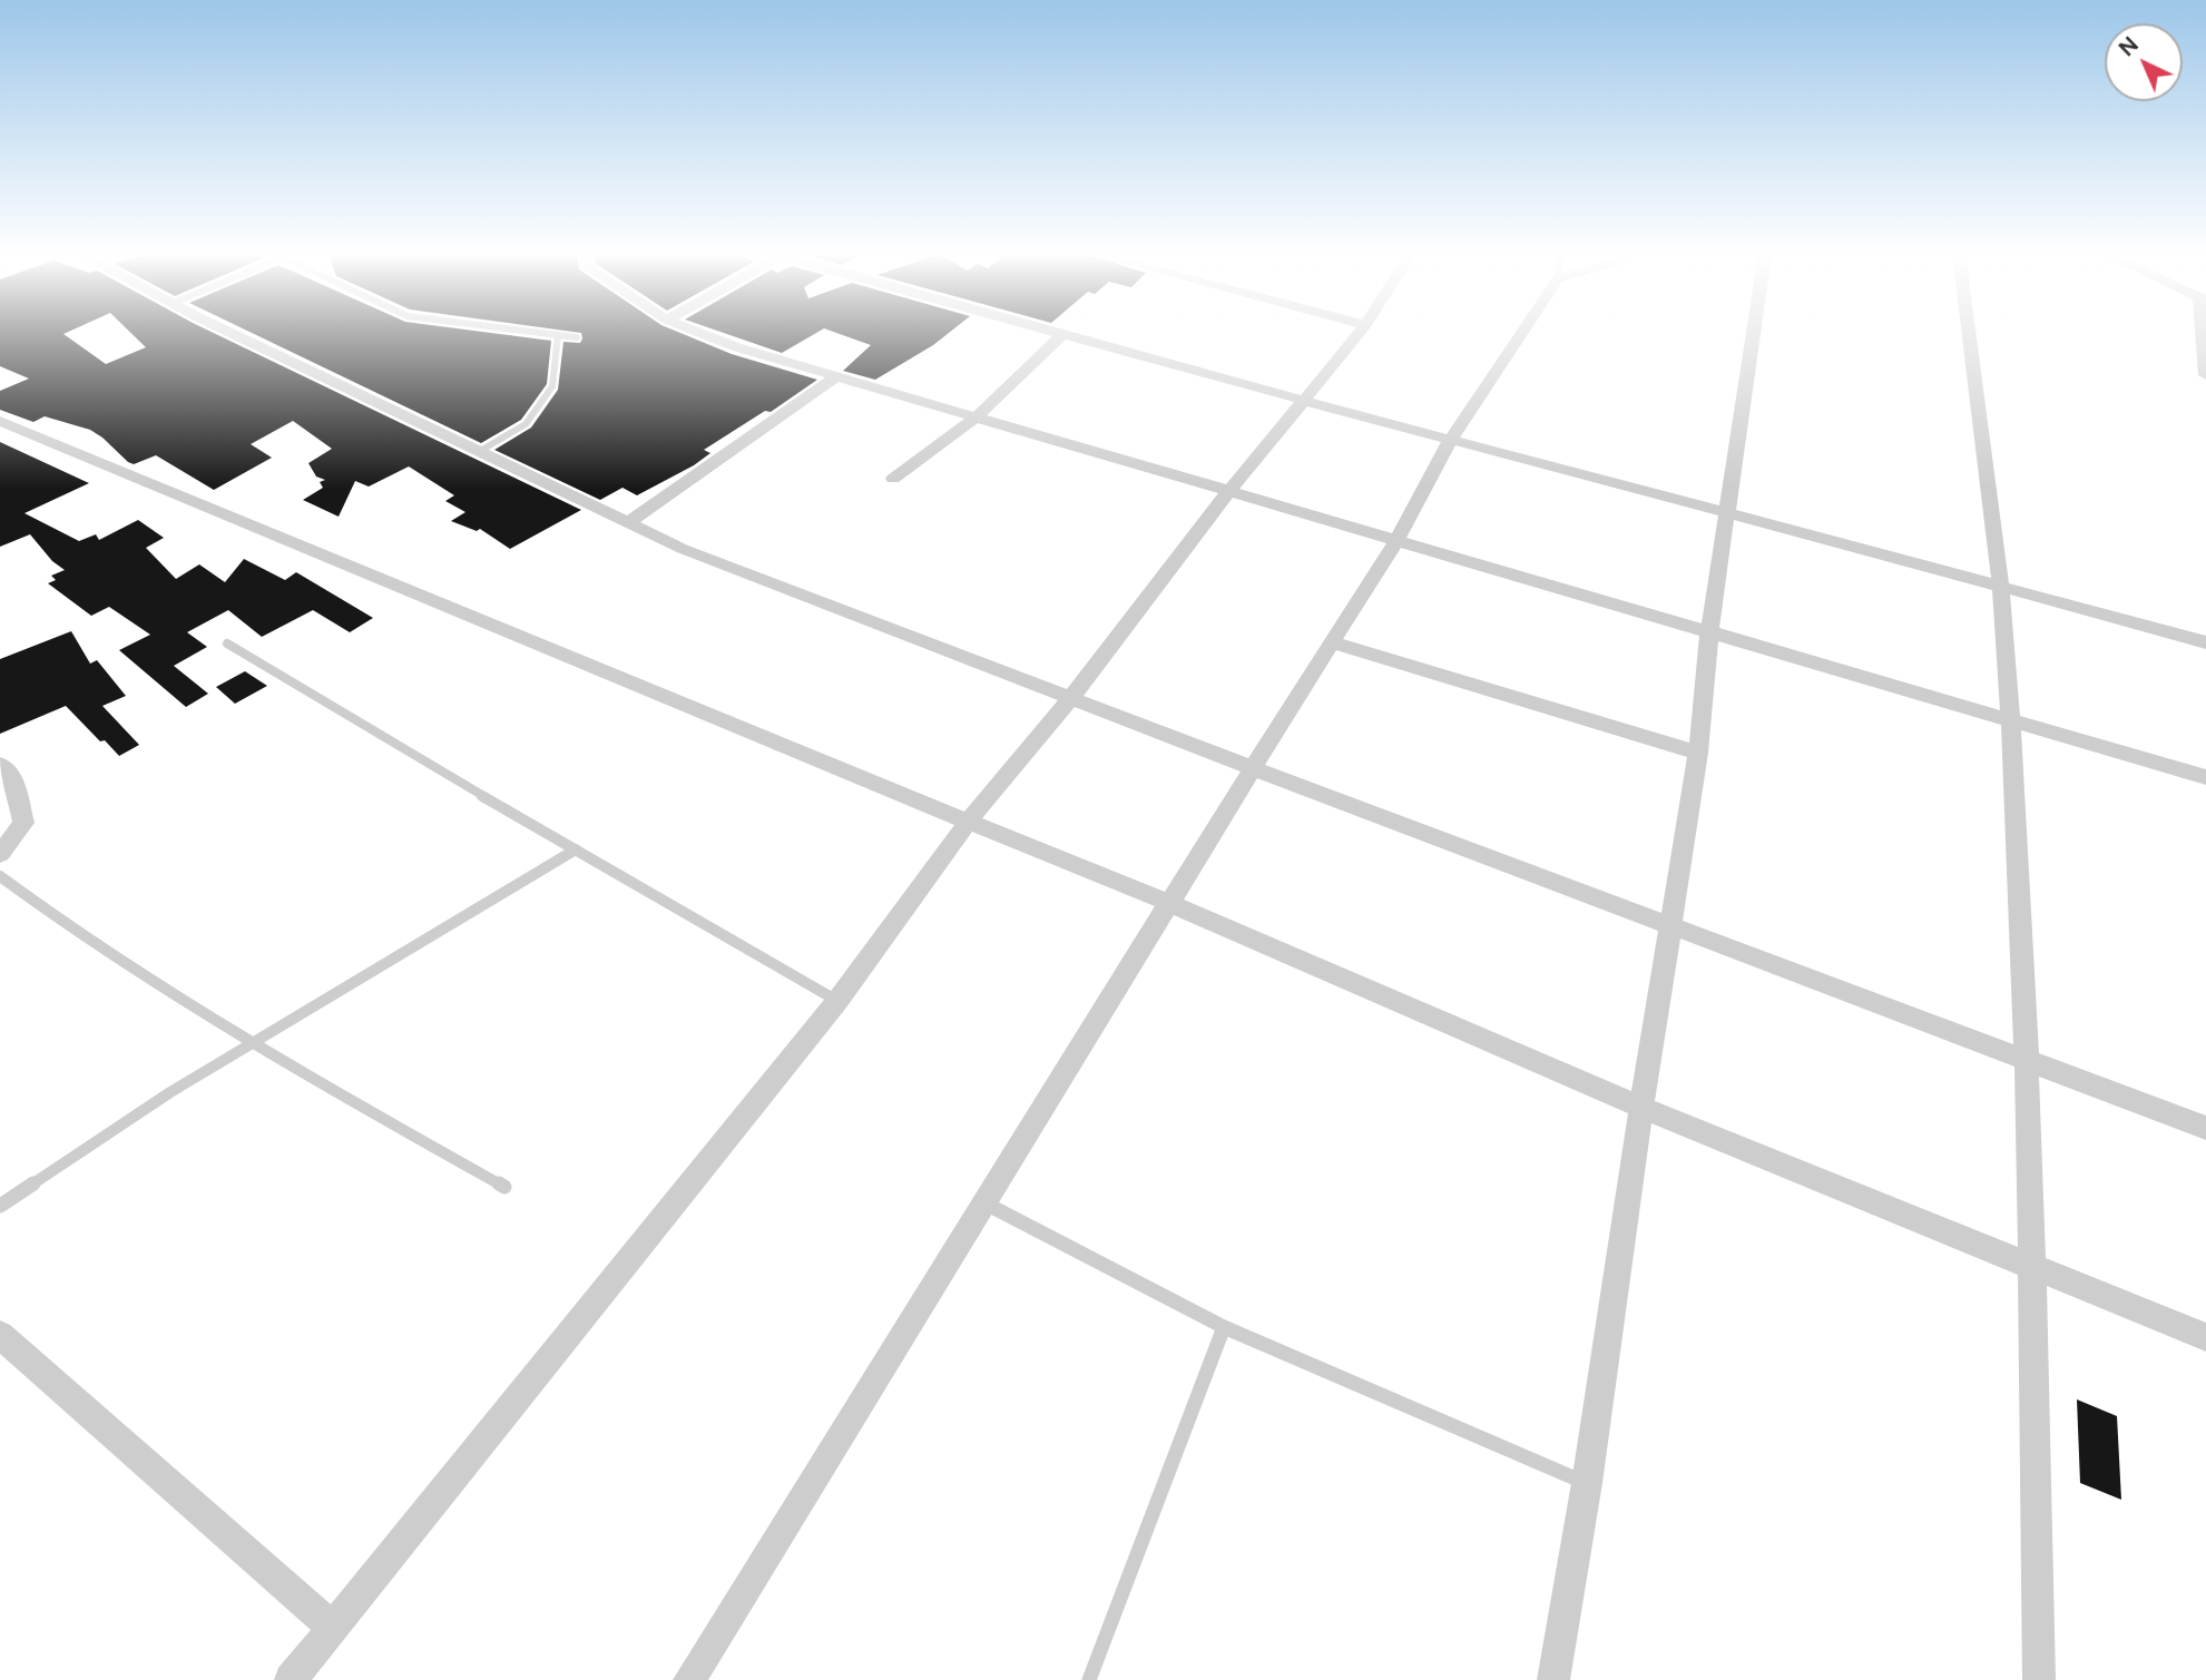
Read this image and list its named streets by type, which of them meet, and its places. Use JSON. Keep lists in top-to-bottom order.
{
  "north": "top left"
}
